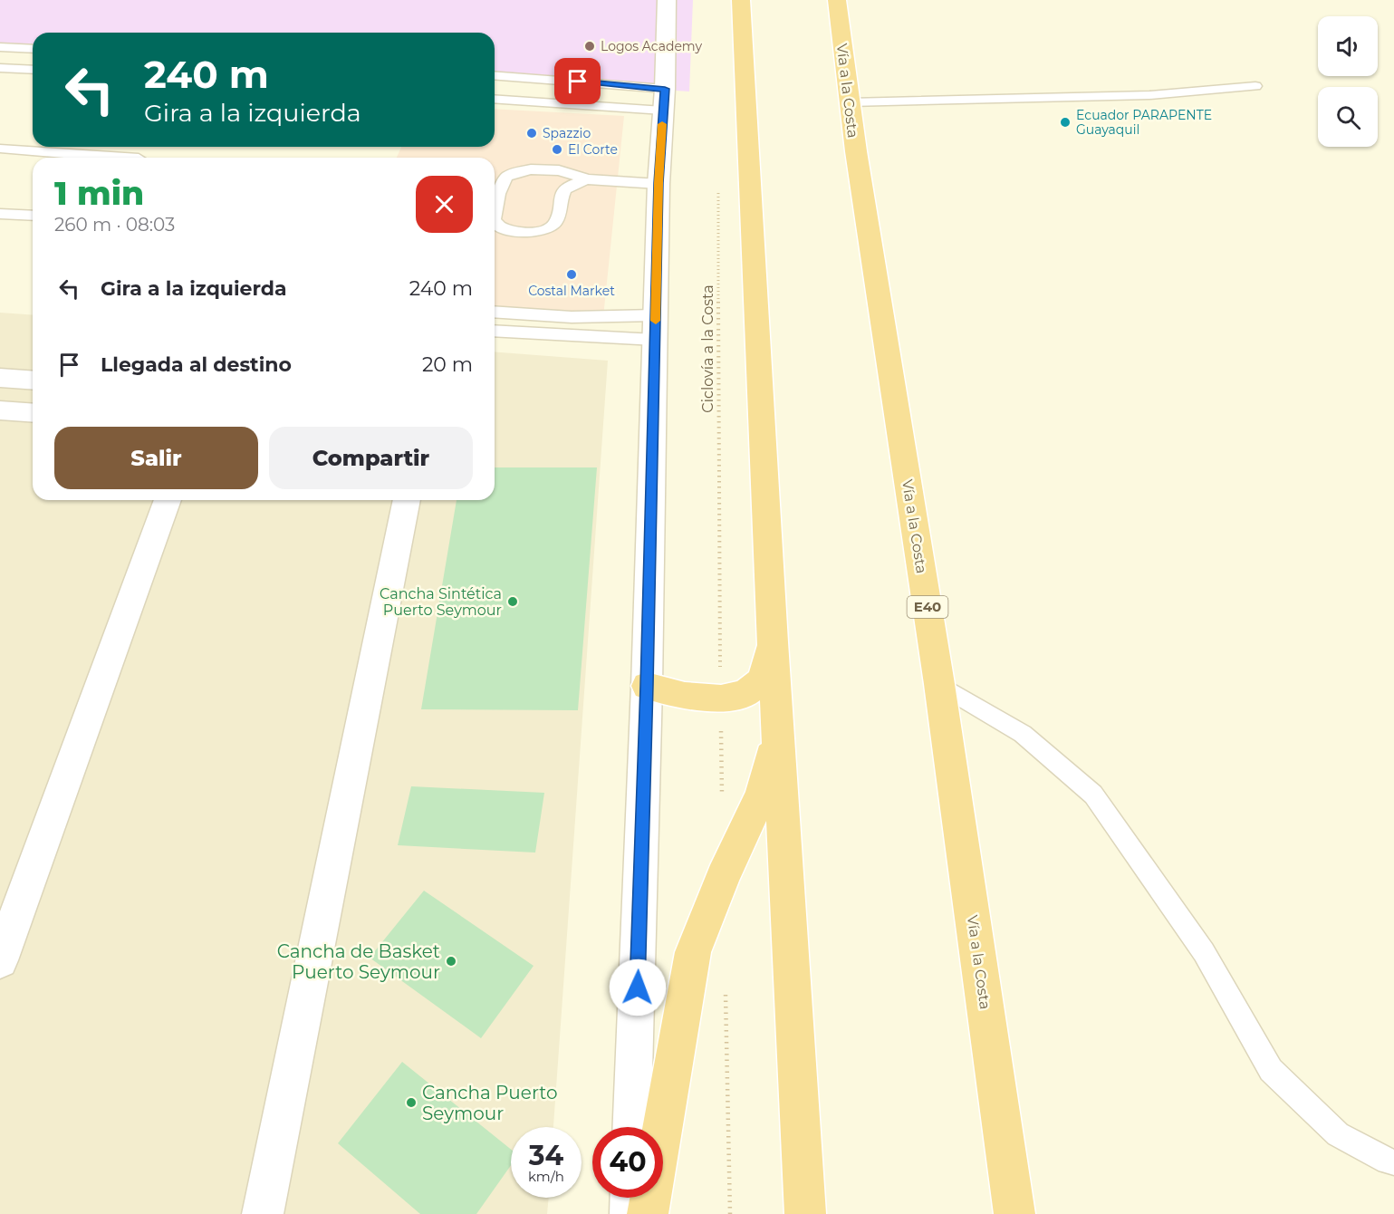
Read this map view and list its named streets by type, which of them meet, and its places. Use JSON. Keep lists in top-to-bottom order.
{
  "streets": {
    "highway": ["Vía a la Costa", "E40"],
    "path": ["Ciclovía a la Costa"]
  },
  "places": [
    "Logos Academy",
    "Ecuador PARAPENTE Guayaquil",
    "Spazzio",
    "El Corte",
    "Costal Market",
    "Cancha Sintética Puerto Seymour",
    "Cancha de Basket Puerto Seymour",
    "Cancha Puerto Seymour"
  ],
  "page": {
    "turn": ["240 m", "Gira a la izquierda"],
    "heading": ["1 min", "260 m · 08:03"],
    "list": [
      {
        "name": "Gira a la izquierda",
        "value": "240 m"
      },
      {
        "name": "Llegada al destino",
        "value": "20 m"
      }
    ],
    "buttons": ["Salir", "Compartir"],
    "speed": "34 km/h",
    "limit": "40"
  }
}
